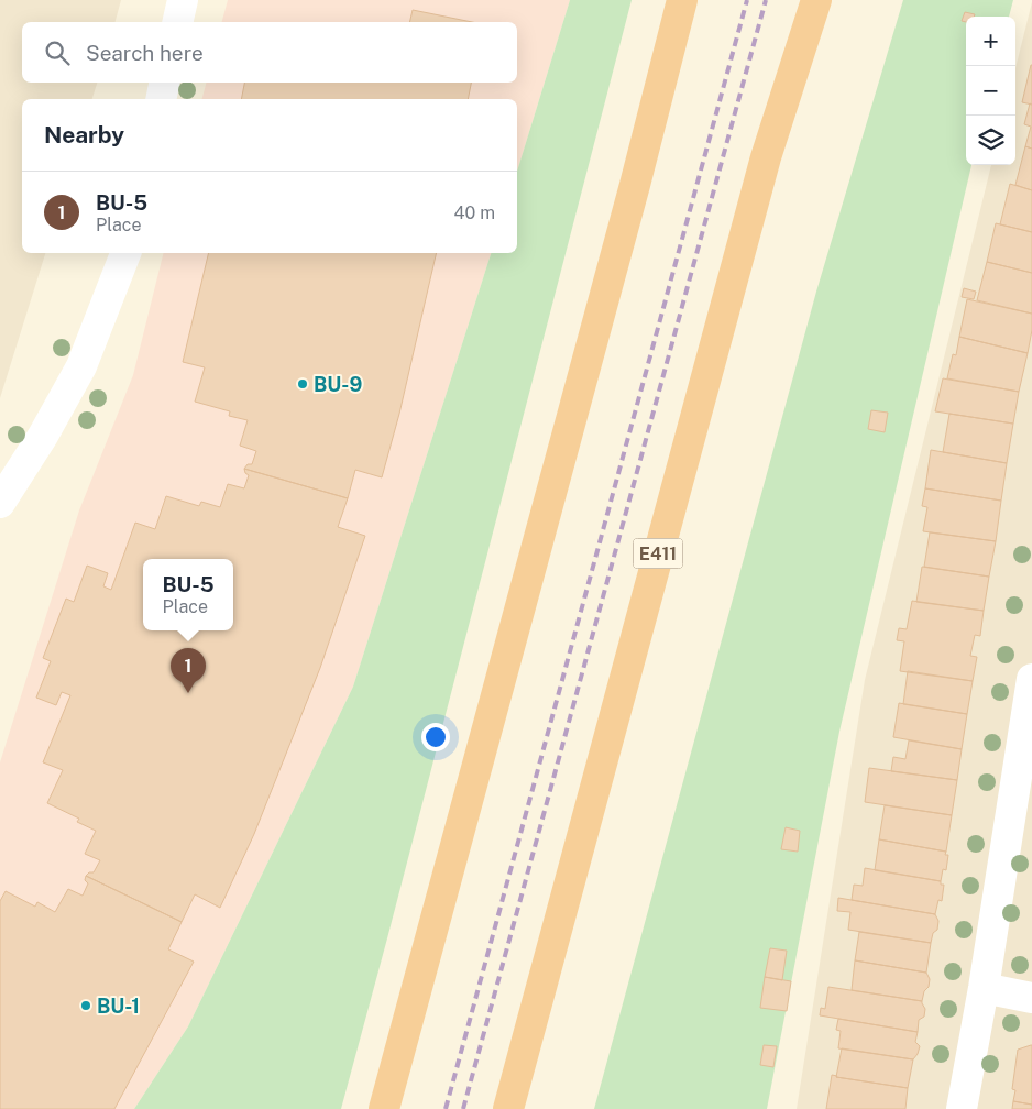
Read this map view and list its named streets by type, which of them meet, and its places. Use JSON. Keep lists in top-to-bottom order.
{
  "streets": {
    "highway": ["E411"]
  },
  "places": ["BU-9", "BU-1"],
  "page": {
    "map_buttons": ["+", "−"],
    "search": "Search here",
    "heading": "Nearby",
    "list": [
      {
        "mark": "1",
        "name": "BU-5",
        "note": "Place",
        "value": "40 m"
      }
    ],
    "popup": ["BU-5", "Place"],
    "pins": "1"
  }
}
